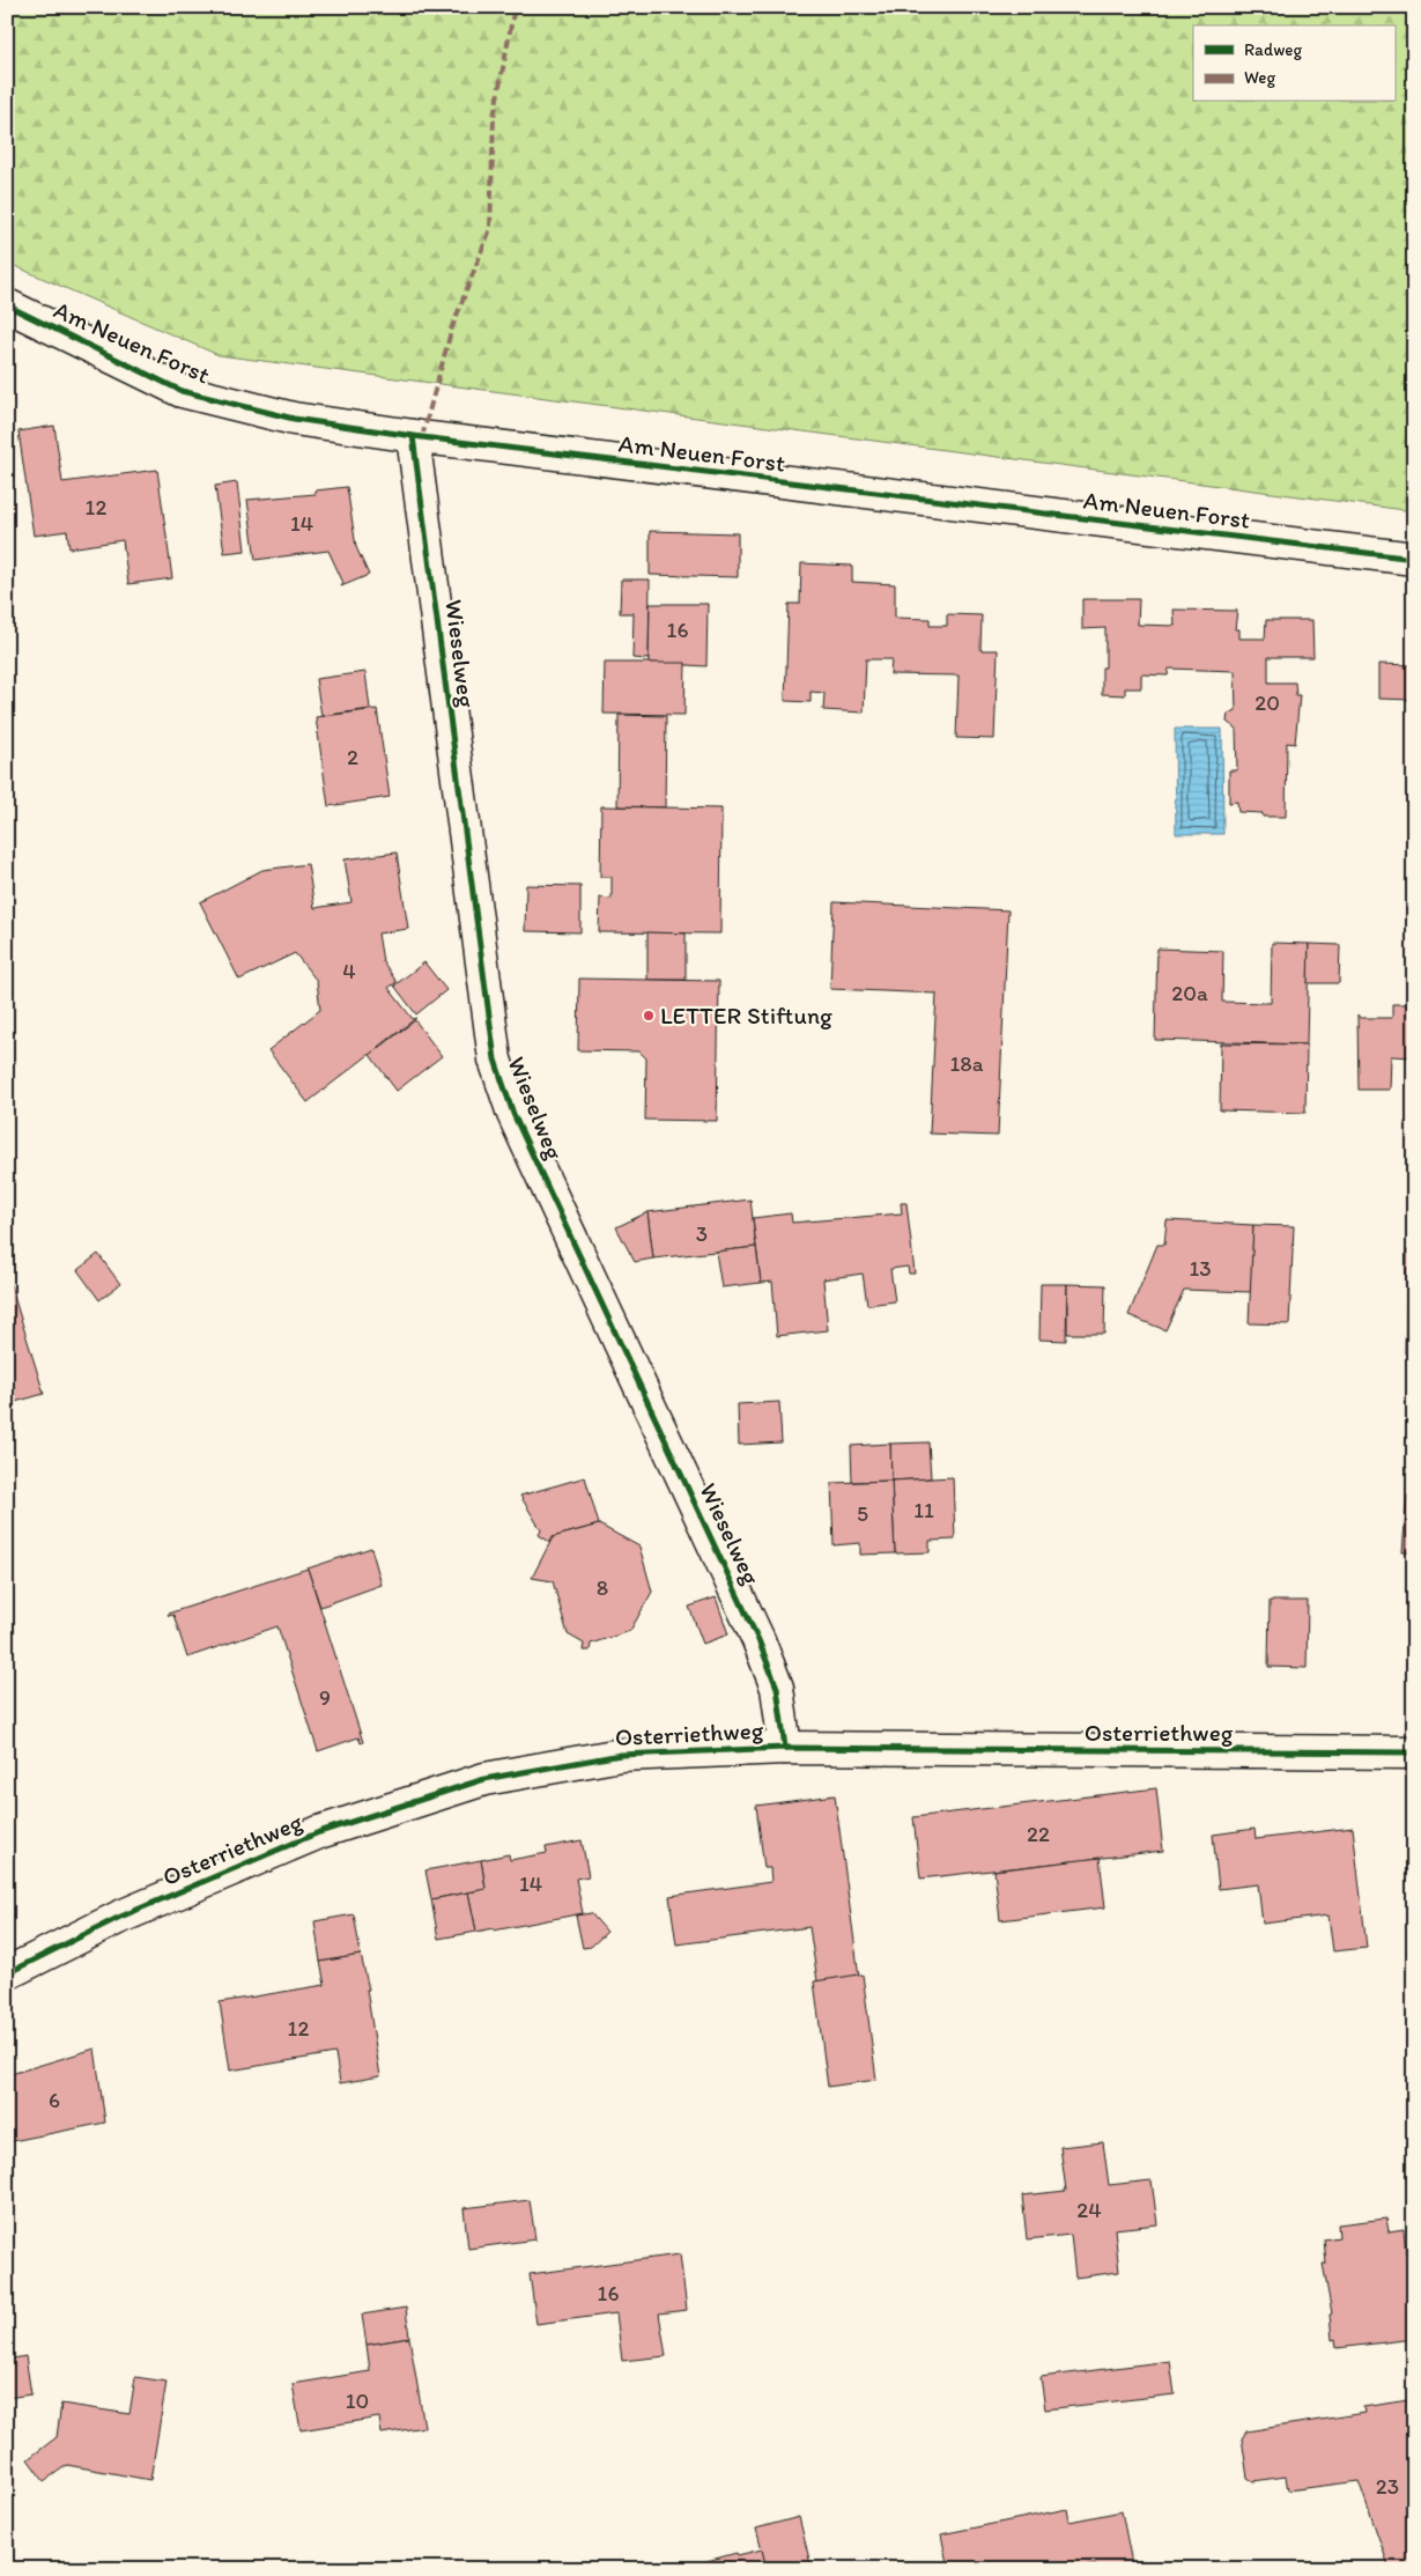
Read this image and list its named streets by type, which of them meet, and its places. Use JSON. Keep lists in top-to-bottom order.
{
  "streets": {
    "street": ["Am Neuen Forst", "Wieselweg", "Osterriethweg"]
  },
  "crossings": [
    ["Am Neuen Forst", "Wieselweg"],
    ["Wieselweg", "Osterriethweg"]
  ],
  "places": ["LETTER Stiftung"],
  "house_numbers": [
    "12",
    "14",
    "16",
    "20",
    "2",
    "4",
    "20a",
    "18a",
    "3",
    "13",
    "11",
    "5",
    "8",
    "9",
    "22",
    "14",
    "12",
    "6",
    "24",
    "16",
    "10",
    "23"
  ],
  "legend": ["Radweg", "Weg"]
}
